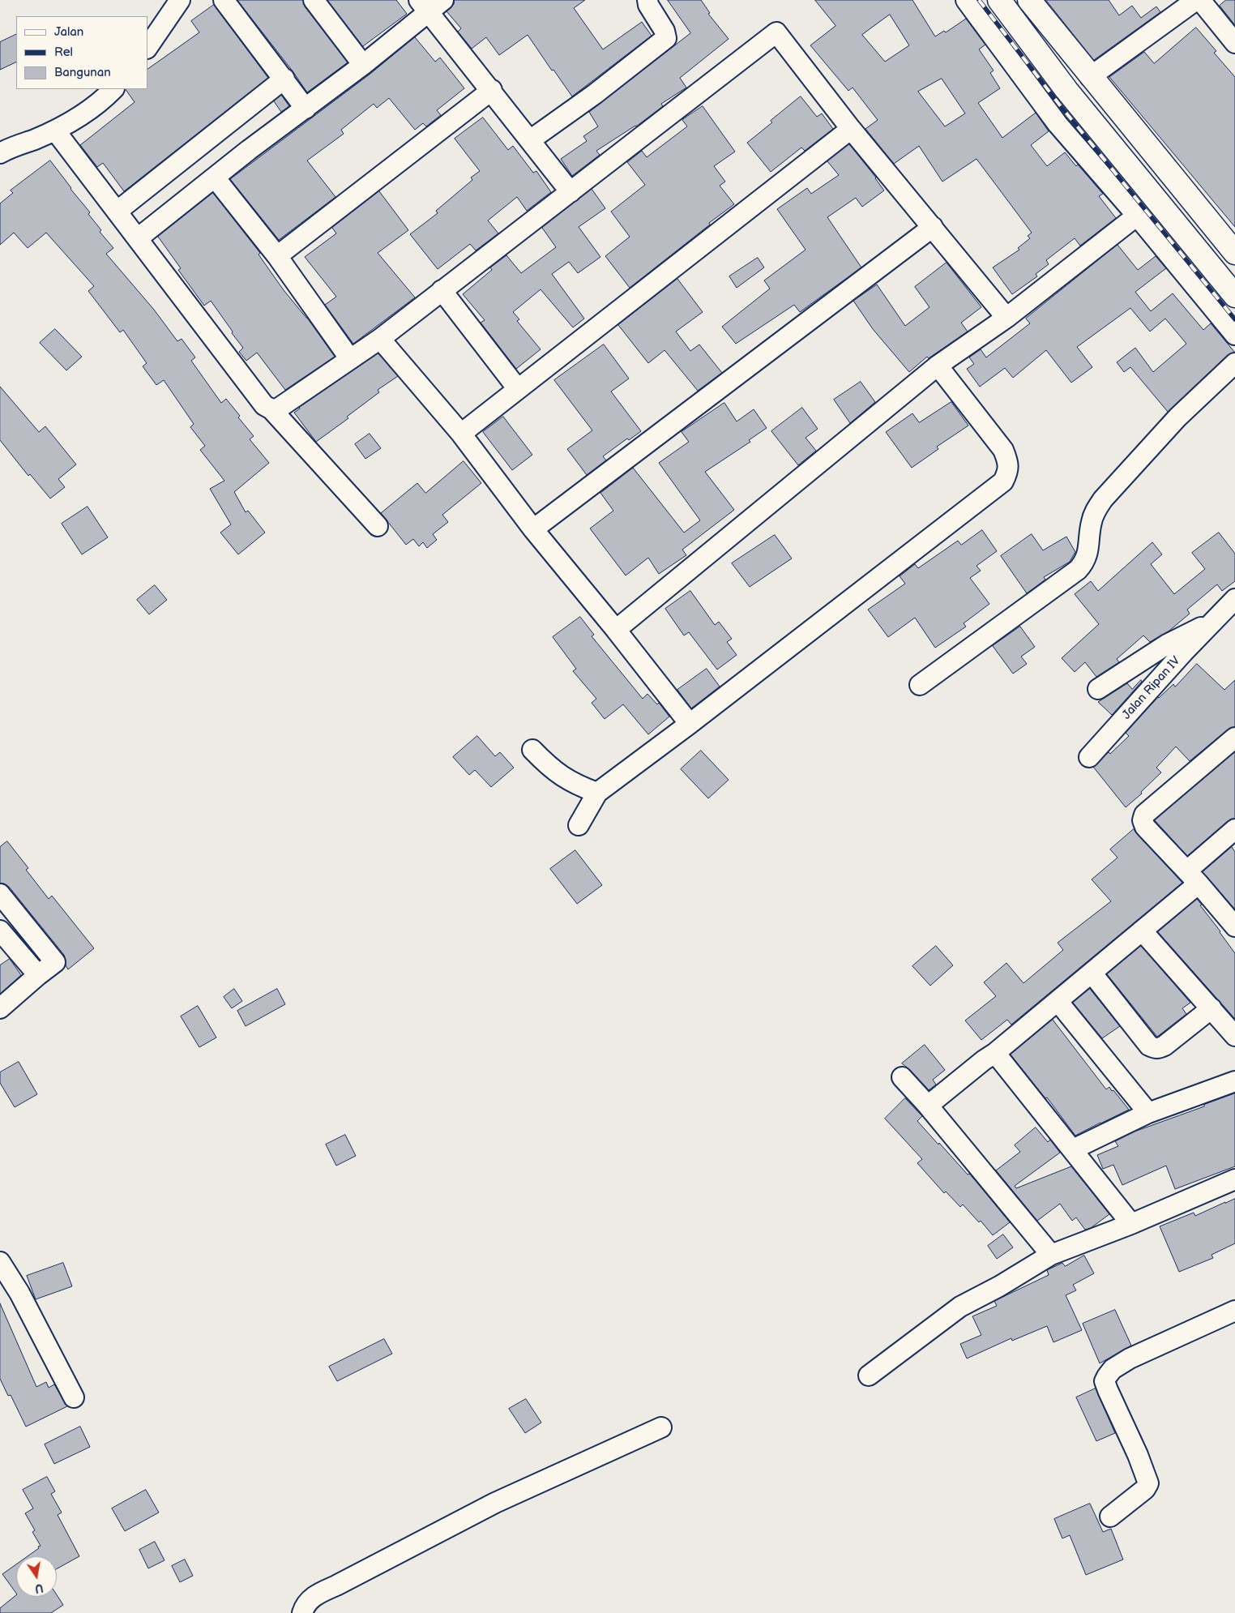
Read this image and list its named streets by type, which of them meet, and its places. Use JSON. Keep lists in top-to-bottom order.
{
  "streets": {
    "street": ["Jalan Ripan IV"]
  },
  "legend": ["Jalan", "Rel", "Bangunan"],
  "north": "bottom"
}
